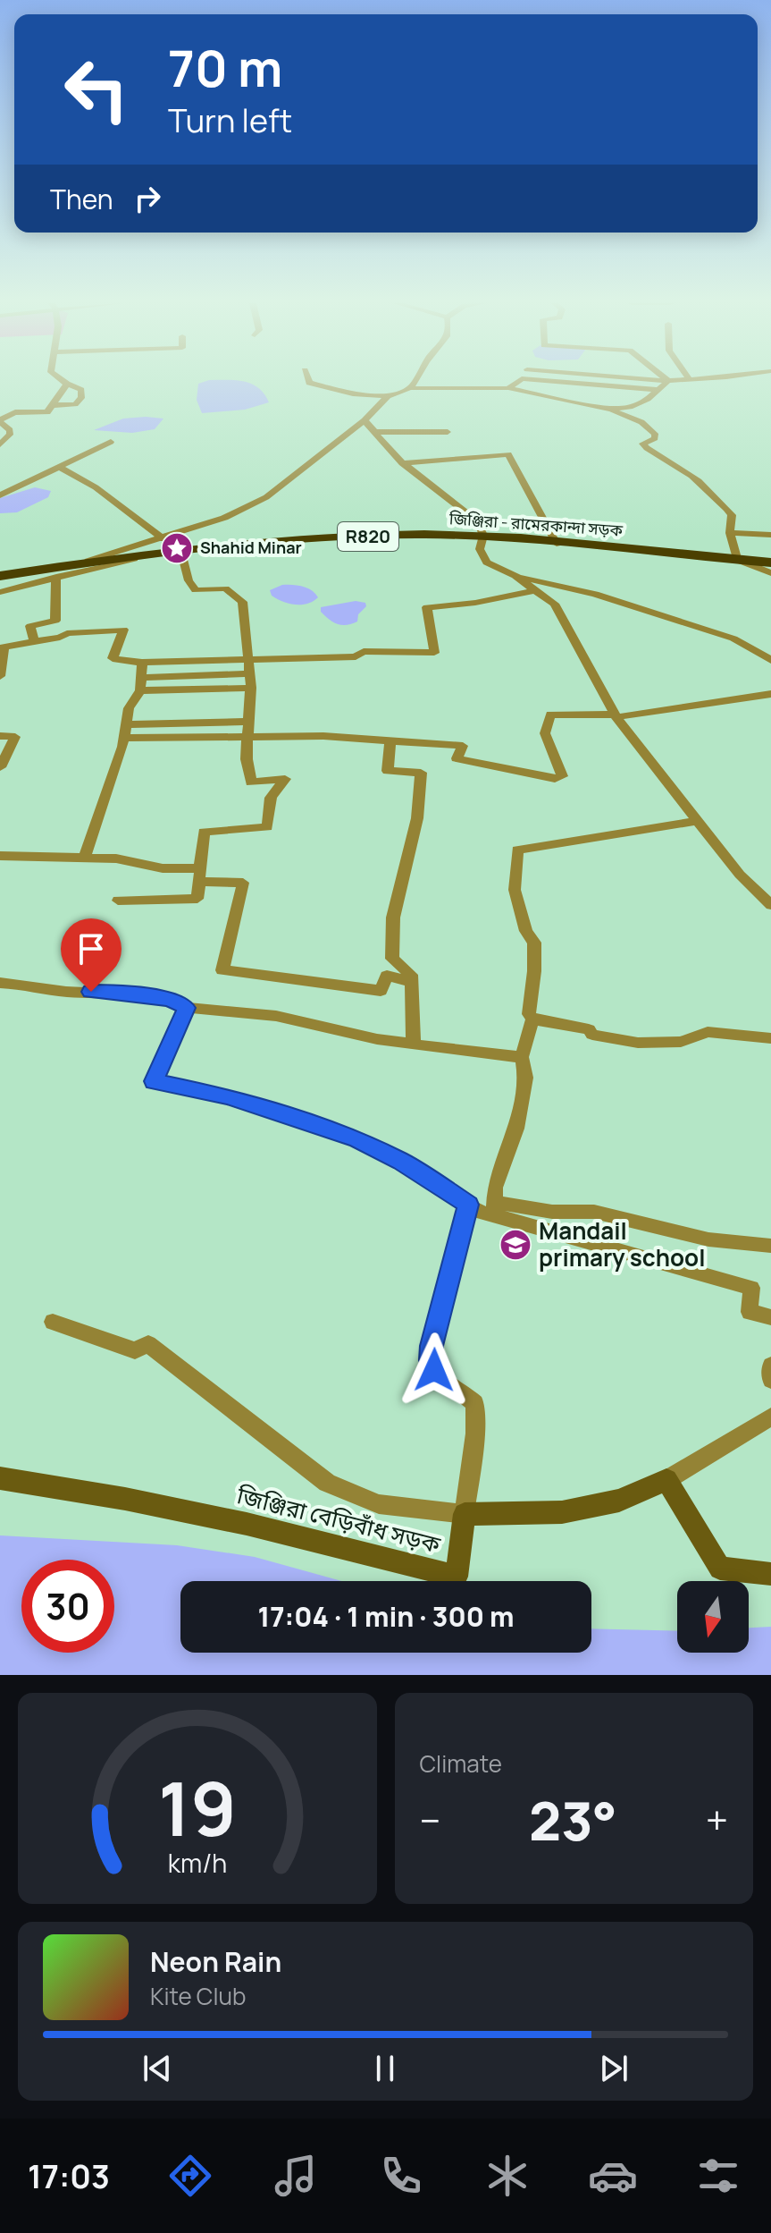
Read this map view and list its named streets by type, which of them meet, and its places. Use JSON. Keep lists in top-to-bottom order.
{
  "streets": {
    "main road": ["জিঞ্জিরা - রামেরকান্দা সড়ক", "R820"],
    "street": ["জিঞ্জিরা বেড়িবাঁধ সড়ক"]
  },
  "places": {
    "place": ["Shahid Minar"],
    "school or university": ["Mandail primary school"]
  },
  "north": "bottom",
  "page": {
    "turn": ["70 m", "Turn left"],
    "then": "Then",
    "limit": "30",
    "trip": "17:04 · 1 min · 300 m",
    "tile": "Climate",
    "heat": ["−", "23°", "+"],
    "song": ["Neon Rain", "Kite Club"],
    "tabs": "17:03",
    "gauge": ["19", "km/h"]
  }
}
